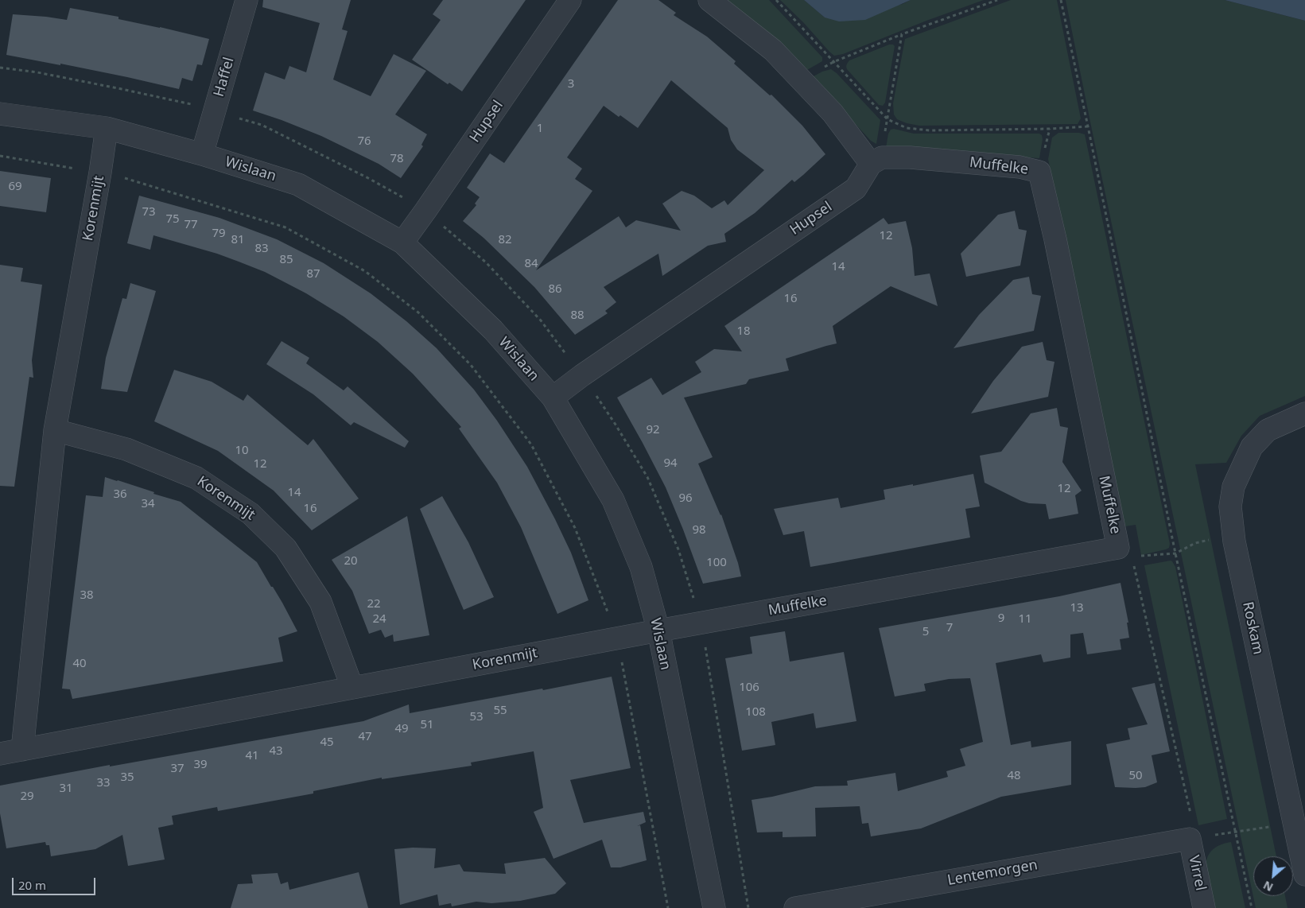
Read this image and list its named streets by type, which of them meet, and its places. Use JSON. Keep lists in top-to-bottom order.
{
  "streets": {
    "street": [
      "Haffel",
      "Hupsel",
      "Muffelke",
      "Wislaan",
      "Korenmijt",
      "Roskam",
      "Lentemorgen",
      "Virrel"
    ]
  },
  "crossings": [
    ["Haffel", "Wislaan"],
    ["Hupsel", "Muffelke"],
    ["Hupsel", "Wislaan"],
    ["Muffelke", "Wislaan"],
    ["Muffelke", "Korenmijt"],
    ["Wislaan", "Korenmijt"],
    ["Lentemorgen", "Virrel"]
  ],
  "house_numbers": [
    "3",
    "1",
    "76",
    "78",
    "69",
    "73",
    "75",
    "77",
    "79",
    "12",
    "81",
    "82",
    "83",
    "85",
    "84",
    "14",
    "87",
    "86",
    "16",
    "88",
    "18",
    "92",
    "10",
    "94",
    "12",
    "12",
    "14",
    "36",
    "96",
    "34",
    "16",
    "98",
    "20",
    "100",
    "38",
    "22",
    "13",
    "9",
    "24",
    "11",
    "7",
    "5",
    "40",
    "106",
    "55",
    "108",
    "53",
    "51",
    "49",
    "47",
    "45",
    "43",
    "41",
    "39",
    "37",
    "48",
    "50",
    "35",
    "33",
    "31",
    "29"
  ],
  "scale_bar": "20 m",
  "north": "bottom left"
}
